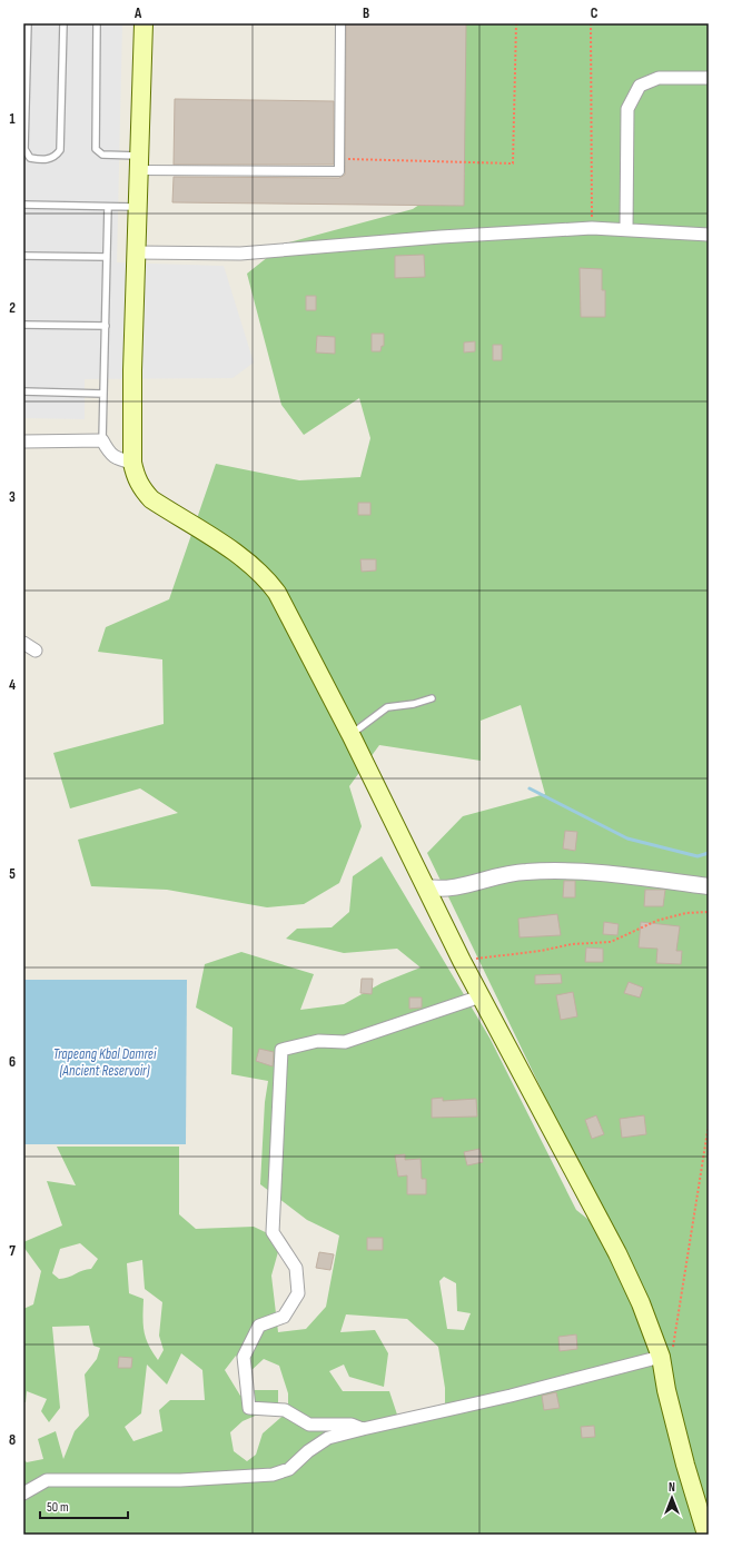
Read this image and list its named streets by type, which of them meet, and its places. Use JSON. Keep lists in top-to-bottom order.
{
  "water": ["Trapeang Kbal Damrei (Ancient Reservoir)"],
  "scale_bar": "50 m",
  "north": "top",
  "grid": {
    "columns": ["A", "B", "C"],
    "rows": [
      "1",
      "2",
      "3",
      "4",
      "5",
      "6",
      "7",
      "8"
    ]
  }
}
